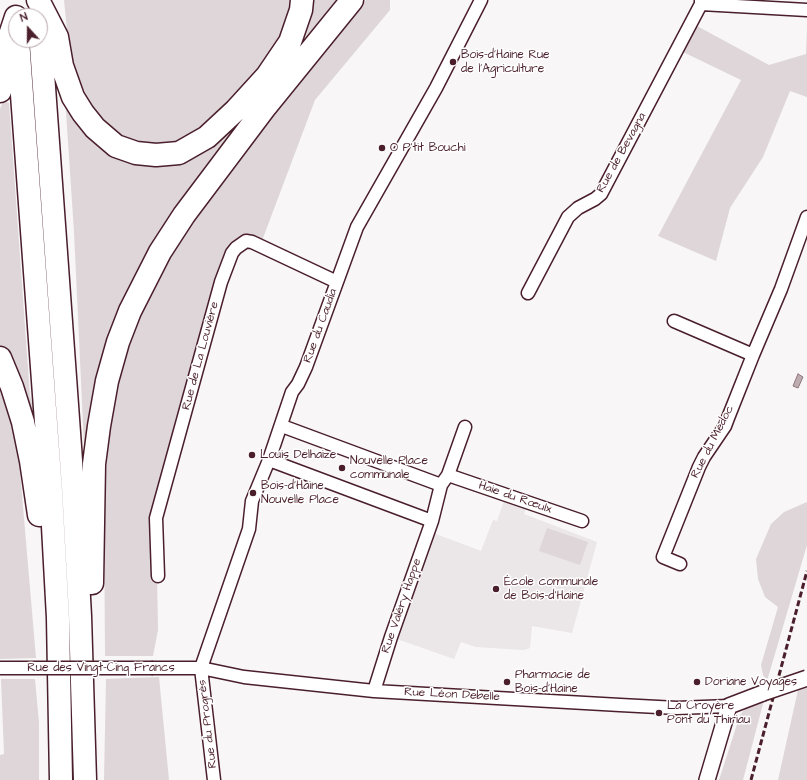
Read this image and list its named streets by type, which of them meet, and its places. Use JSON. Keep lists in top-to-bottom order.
{
  "streets": {
    "street": [
      "Rue de Bevagna",
      "Rue du Caudia",
      "Rue de La Louvière",
      "Rue du Médoc",
      "Haie du Rœulx",
      "Rue Valéry Happe",
      "Rue des Vingt-Cinq Francs",
      "Rue Léon Debelle",
      "Rue du Progrès"
    ]
  },
  "crossings": [
    ["Rue du Caudia", "Rue de La Louvière"],
    ["Rue du Caudia", "Rue des Vingt-Cinq Francs"],
    ["Rue du Caudia", "Rue Léon Debelle"],
    ["Rue du Caudia", "Rue du Progrès"],
    ["Rue Valéry Happe", "Rue Léon Debelle"],
    ["Rue des Vingt-Cinq Francs", "Rue Léon Debelle"],
    ["Rue des Vingt-Cinq Francs", "Rue du Progrès"],
    ["Rue Léon Debelle", "Rue du Progrès"]
  ],
  "places": [
    "Bois-d'Haine Rue de l'Agriculture",
    "O P'tit Bouchi",
    "Louis Delhaize",
    "Nouvelle Place communale",
    "Bois-d'Haine Nouvelle Place",
    "École communale de Bois-d'Haine",
    "Pharmacie de Bois-d'Haine",
    "Doriane Voyages",
    "La Croyère Pont du Thiriau"
  ],
  "north": "top"
}
